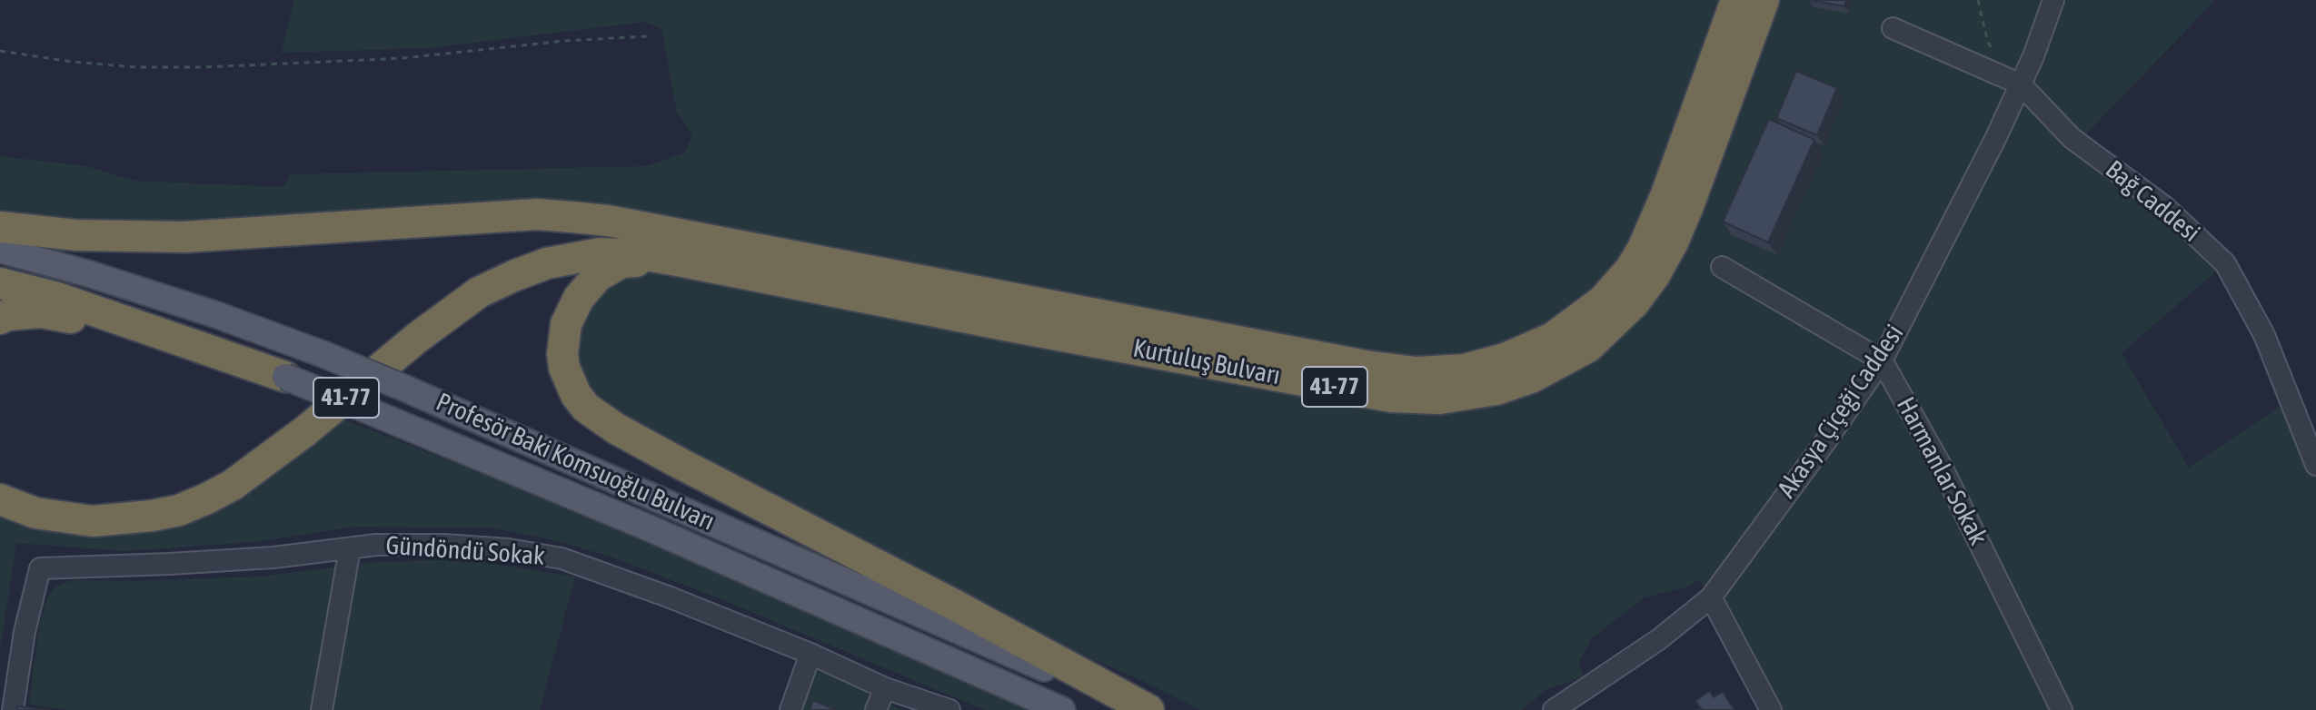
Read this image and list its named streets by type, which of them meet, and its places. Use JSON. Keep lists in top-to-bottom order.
{
  "streets": {
    "highway": ["Kurtuluş Bulvarı", "41-77", "Profesör Baki Komsuoğlu Bulvarı"],
    "street": [
      "Bağ Caddesi",
      "Akasya Çiçeği Caddesi",
      "Harmanlar Sokak",
      "Gündöndü Sokak"
    ]
  },
  "crossings": [
    ["Bağ Caddesi", "Akasya Çiçeği Caddesi"],
    ["Kurtuluş Bulvarı", "41-77"],
    ["Akasya Çiçeği Caddesi", "Harmanlar Sokak"]
  ]
}
